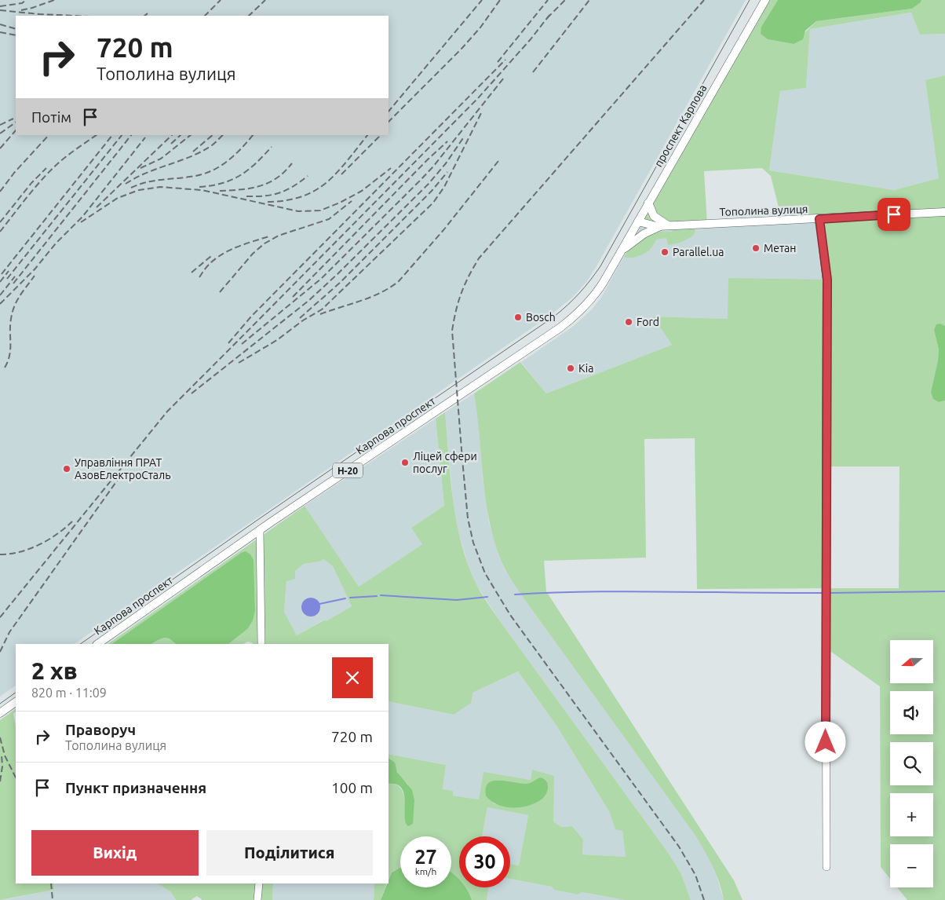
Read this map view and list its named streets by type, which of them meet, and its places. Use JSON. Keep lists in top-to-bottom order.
{
  "streets": {
    "main road": [
      "проспект Карпова",
      "Тополина вулиця",
      "Карпова проспект",
      "Н-20"
    ]
  },
  "crossings": [
    ["проспект Карпова", "Карпова проспект"]
  ],
  "places": [
    "Метан",
    "Parallel.ua",
    "Bosch",
    "Ford",
    "Kia",
    "Ліцей сфери послуг",
    "Управління ПРАТ АзовЕлектроСталь"
  ],
  "north": "left",
  "page": {
    "turn": ["720 m", "Тополина вулиця"],
    "then": "Потім",
    "map_buttons": ["+", "−"],
    "heading": ["2 хв", "820 m · 11:09"],
    "list": [
      {
        "name": "Праворуч",
        "note": "Тополина вулиця",
        "value": "720 m"
      },
      {
        "name": "Пункт призначення",
        "value": "100 m"
      }
    ],
    "buttons": ["Вихід", "Поділитися"],
    "speed": "27 km/h",
    "limit": "30"
  }
}
